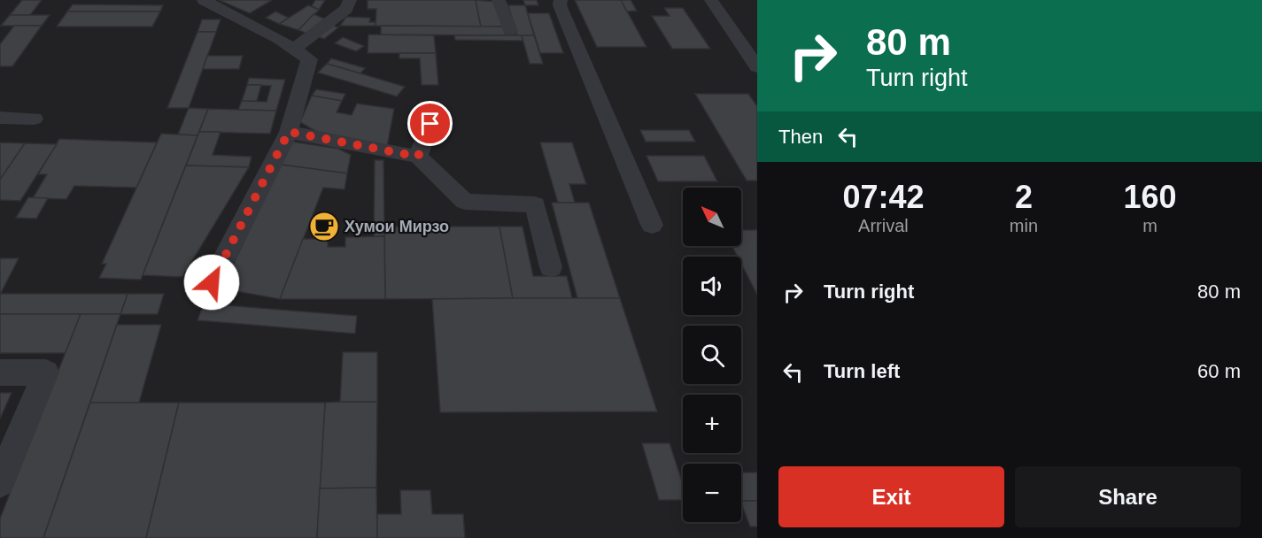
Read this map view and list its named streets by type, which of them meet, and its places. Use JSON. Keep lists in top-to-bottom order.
{
  "places": {
    "cafe": ["Хумои Мирзо"]
  },
  "north": "top left",
  "page": {
    "turn": ["80 m", "Turn right"],
    "then": "Then",
    "eta": [
      "07:42",
      "Arrival",
      "2",
      "min",
      "160",
      "m"
    ],
    "map_buttons": ["+", "−"],
    "list": [
      {
        "name": "Turn right",
        "value": "80 m"
      },
      {
        "name": "Turn left",
        "value": "60 m"
      }
    ],
    "buttons": ["Exit", "Share"]
  }
}
